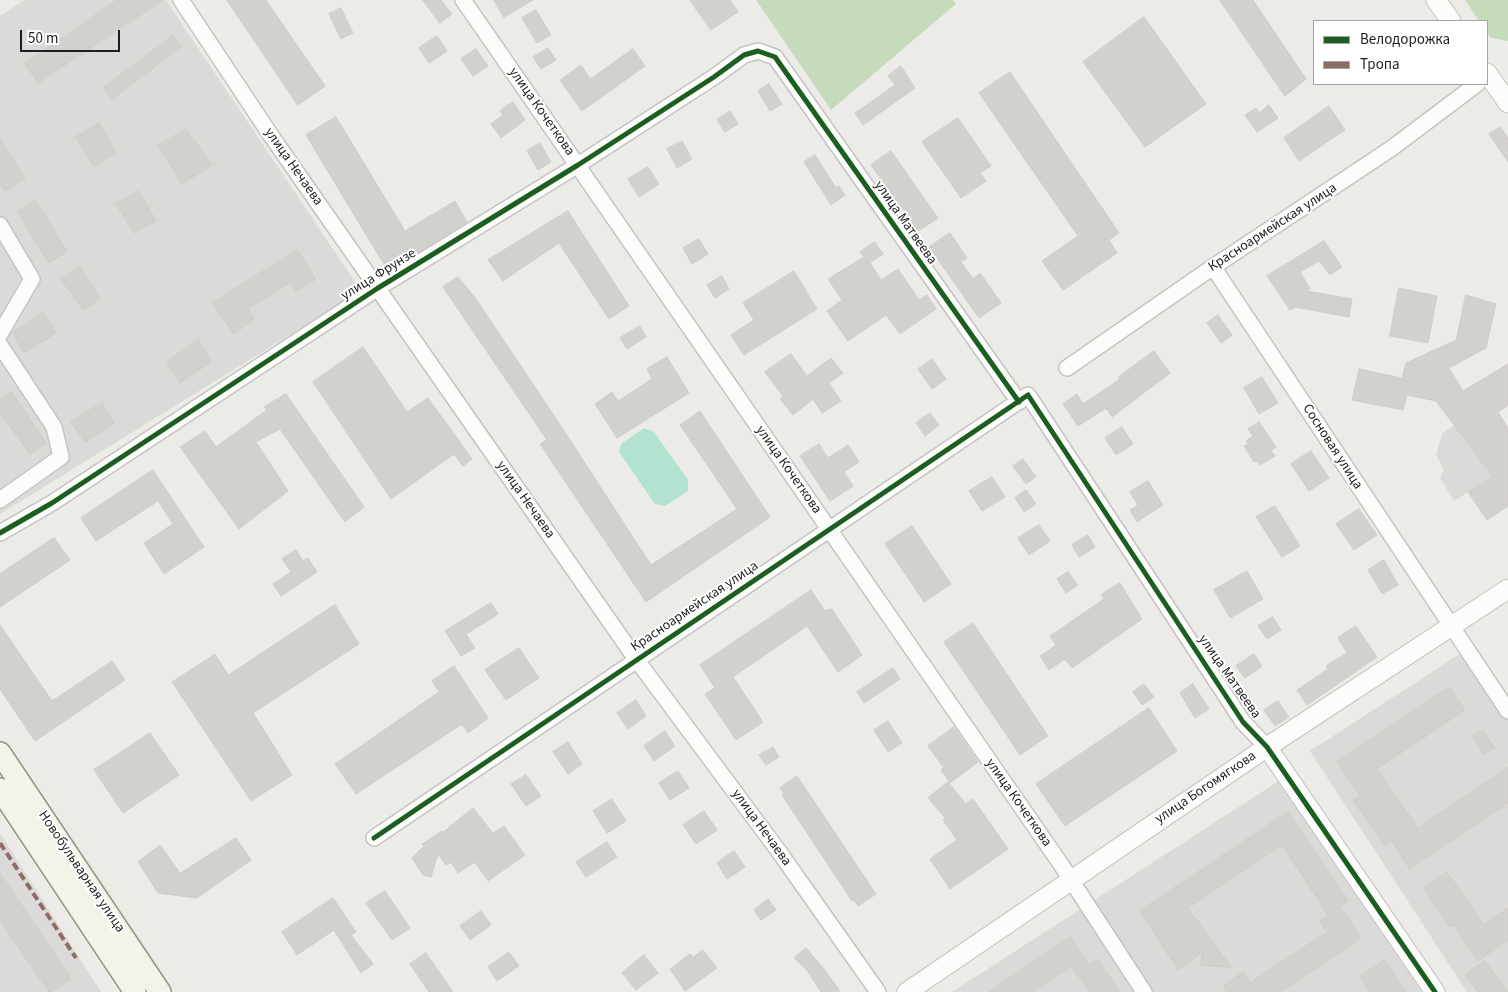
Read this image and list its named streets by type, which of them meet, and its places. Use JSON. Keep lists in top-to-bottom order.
{
  "streets": {
    "main road": ["Новобульварная улица"],
    "street": [
      "улица Кочеткова",
      "улица Нечаева",
      "улица Матвеева",
      "Красноармейская улица",
      "улица Фрунзе",
      "Сосновая улица",
      "улица Богомягкова"
    ]
  },
  "crossings": [
    ["улица Кочеткова", "Красноармейская улица"],
    ["улица Кочеткова", "улица Фрунзе"],
    ["улица Кочеткова", "улица Богомягкова"],
    ["улица Нечаева", "Красноармейская улица"],
    ["улица Нечаева", "улица Фрунзе"],
    ["улица Матвеева", "Красноармейская улица"],
    ["улица Матвеева", "улица Фрунзе"],
    ["улица Матвеева", "улица Богомягкова"],
    ["Красноармейская улица", "Сосновая улица"],
    ["Сосновая улица", "улица Богомягкова"]
  ],
  "legend": ["Велодорожка", "Тропа"],
  "scale_bar": "50 m"
}
